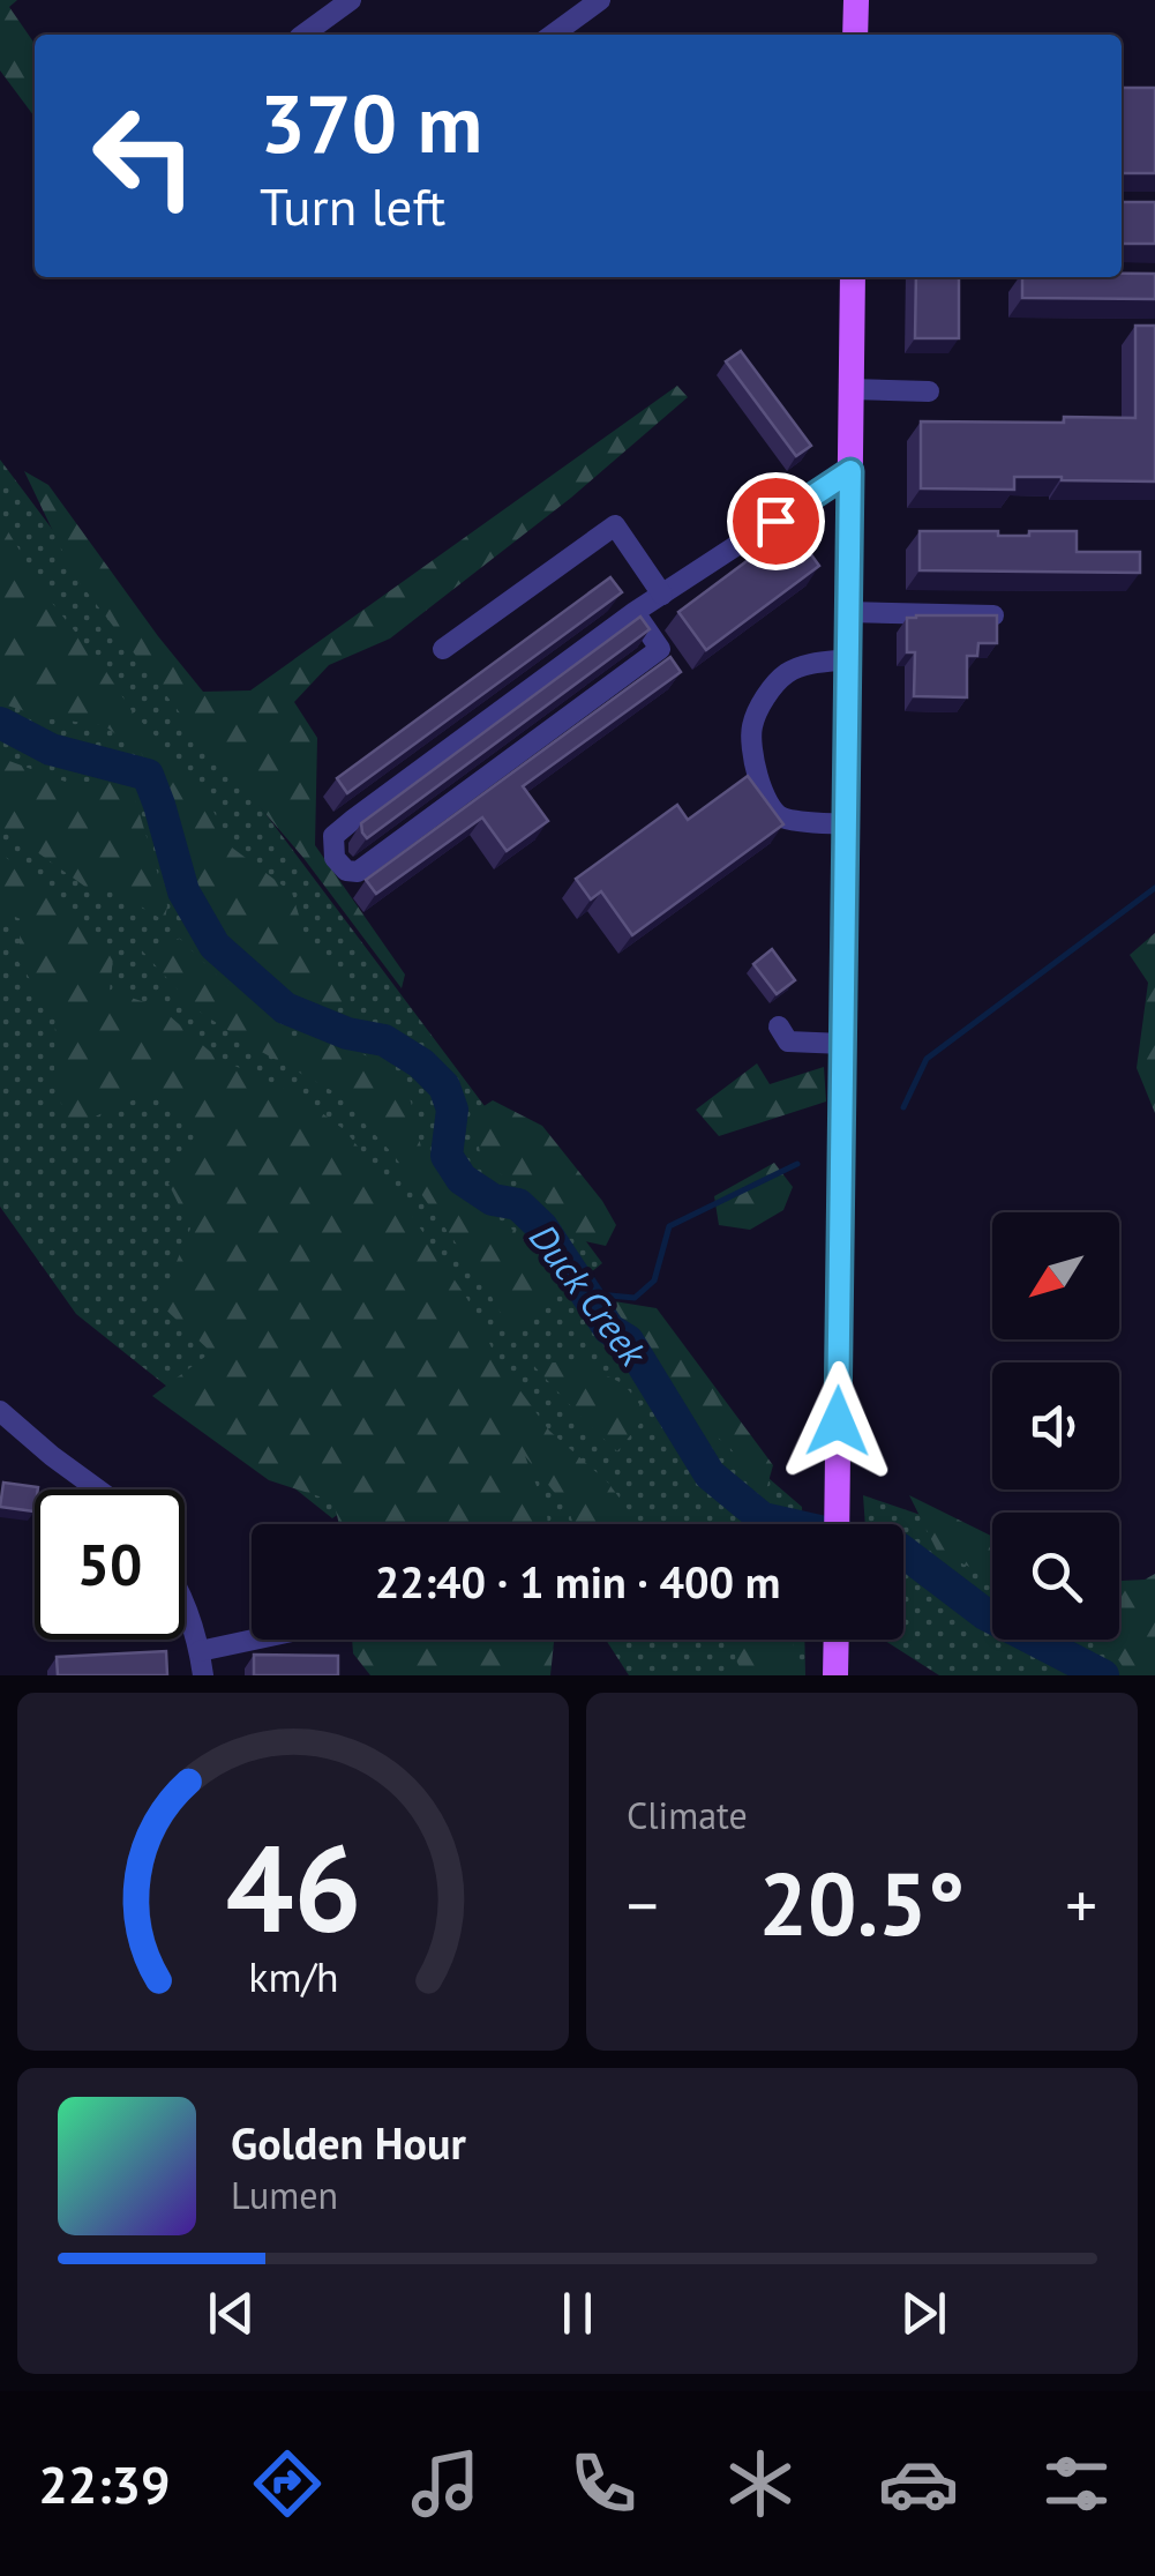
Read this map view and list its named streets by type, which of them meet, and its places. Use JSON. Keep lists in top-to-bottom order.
{
  "water": ["Duck Creek"],
  "north": "bottom left",
  "page": {
    "turn": ["370 m", "Turn left"],
    "limit": "50",
    "trip": "22:40 · 1 min · 400 m",
    "tile": "Climate",
    "heat": ["−", "20.5°", "+"],
    "song": ["Golden Hour", "Lumen"],
    "tabs": "22:39",
    "gauge": ["46", "km/h"]
  }
}
